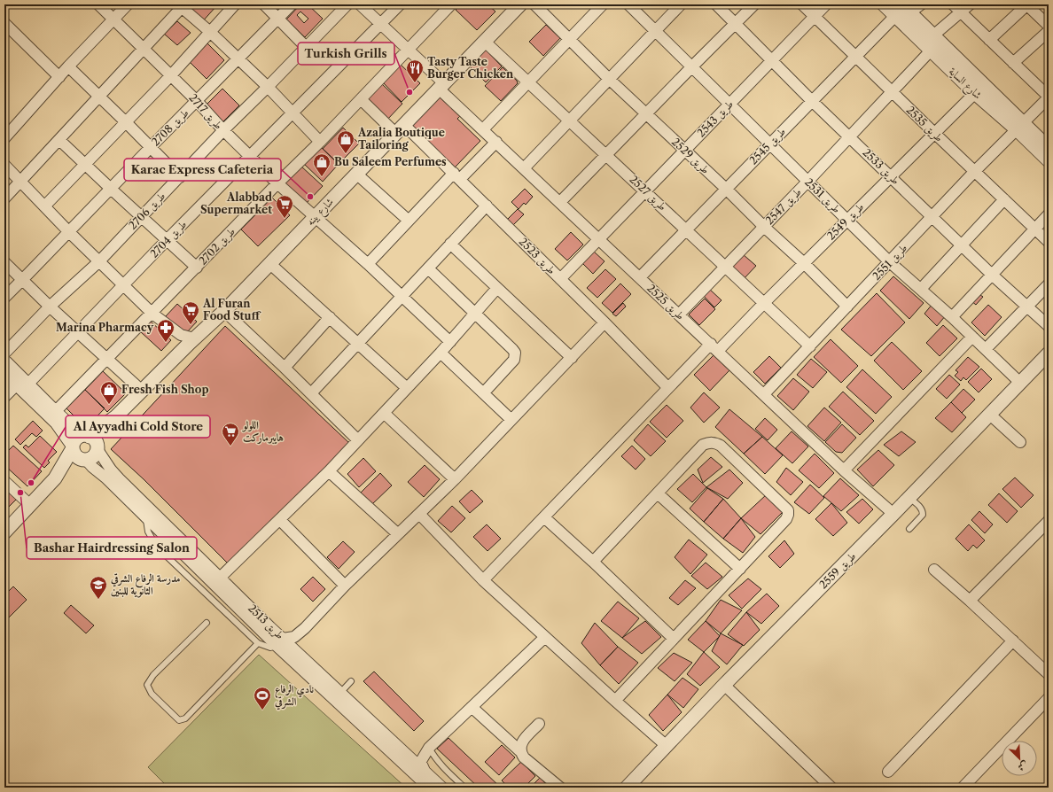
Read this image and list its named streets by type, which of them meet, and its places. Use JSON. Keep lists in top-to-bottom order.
{
  "streets": {
    "street": [
      "شارع الساية",
      "طريق 2717",
      "طريق 2543",
      "طريق 2535",
      "طريق 2708",
      "طريق 2545",
      "طريق 2529",
      "طريق 2533",
      "طريق 2527",
      "طريق 2531",
      "طريق 2547",
      "طريق 2706",
      "شارع بينه",
      "طريق 2549",
      "طريق 2704",
      "طريق 2702",
      "طريق 2523",
      "طريق 2551",
      "طريق 2525",
      "طريق 2559",
      "طريق 2513"
    ]
  },
  "crossings": [
    ["شارع الساية", "طريق 2545"],
    ["شارع الساية", "طريق 2547"],
    ["شارع الساية", "طريق 2549"],
    ["شارع الساية", "طريق 2551"],
    ["طريق 2717", "طريق 2708"],
    ["طريق 2717", "طريق 2706"],
    ["طريق 2717", "شارع بينه"],
    ["طريق 2717", "طريق 2704"],
    ["طريق 2717", "طريق 2702"],
    ["طريق 2543", "طريق 2535"],
    ["طريق 2543", "طريق 2529"],
    ["طريق 2543", "طريق 2533"],
    ["طريق 2543", "طريق 2527"],
    ["طريق 2543", "طريق 2531"],
    ["طريق 2543", "طريق 2523"],
    ["طريق 2543", "طريق 2525"],
    ["طريق 2535", "طريق 2545"],
    ["طريق 2535", "طريق 2547"],
    ["طريق 2535", "طريق 2549"],
    ["طريق 2535", "طريق 2551"],
    ["طريق 2545", "طريق 2529"],
    ["طريق 2545", "طريق 2533"],
    ["طريق 2545", "طريق 2527"],
    ["طريق 2545", "طريق 2531"],
    ["طريق 2545", "طريق 2525"],
    ["طريق 2529", "طريق 2547"],
    ["طريق 2529", "طريق 2549"],
    ["طريق 2529", "طريق 2551"],
    ["طريق 2533", "طريق 2547"],
    ["طريق 2533", "طريق 2549"],
    ["طريق 2533", "طريق 2551"],
    ["طريق 2527", "طريق 2547"],
    ["طريق 2527", "شارع بينه"],
    ["طريق 2527", "طريق 2549"],
    ["طريق 2527", "طريق 2551"],
    ["طريق 2531", "طريق 2547"],
    ["طريق 2531", "طريق 2549"],
    ["طريق 2531", "طريق 2551"],
    ["طريق 2531", "طريق 2559"],
    ["طريق 2547", "طريق 2525"],
    ["شارع بينه", "طريق 2523"],
    ["شارع بينه", "طريق 2525"],
    ["شارع بينه", "طريق 2513"],
    ["طريق 2549", "طريق 2523"],
    ["طريق 2549", "طريق 2525"],
    ["طريق 2704", "طريق 2525"],
    ["طريق 2702", "طريق 2523"],
    ["طريق 2702", "طريق 2525"],
    ["طريق 2551", "طريق 2525"],
    ["طريق 2525", "طريق 2559"]
  ],
  "places": {
    "restaurant": ["Tasty Taste Burger Chicken"],
    "other": [
      "Turkish Grills",
      "Karac Express Cafeteria",
      "Al Ayyadhi Cold Store",
      "Bashar Hairdressing Salon"
    ],
    "shop": ["Azalia Boutique Tailoring", "Bu Saleem Perfumes", "Fresh Fish Shop"],
    "supermarket": ["Alabbad Supermarket", "Al Furan Food Stuff", "اللولو هايبرماركت"],
    "pharmacy": ["Marina Pharmacy"],
    "school or university": ["مدرسة الرفاع الشرقي الثانوية للبنين"],
    "sports": ["نادي الرفاع الشرقي"]
  },
  "north": "bottom right"
}
